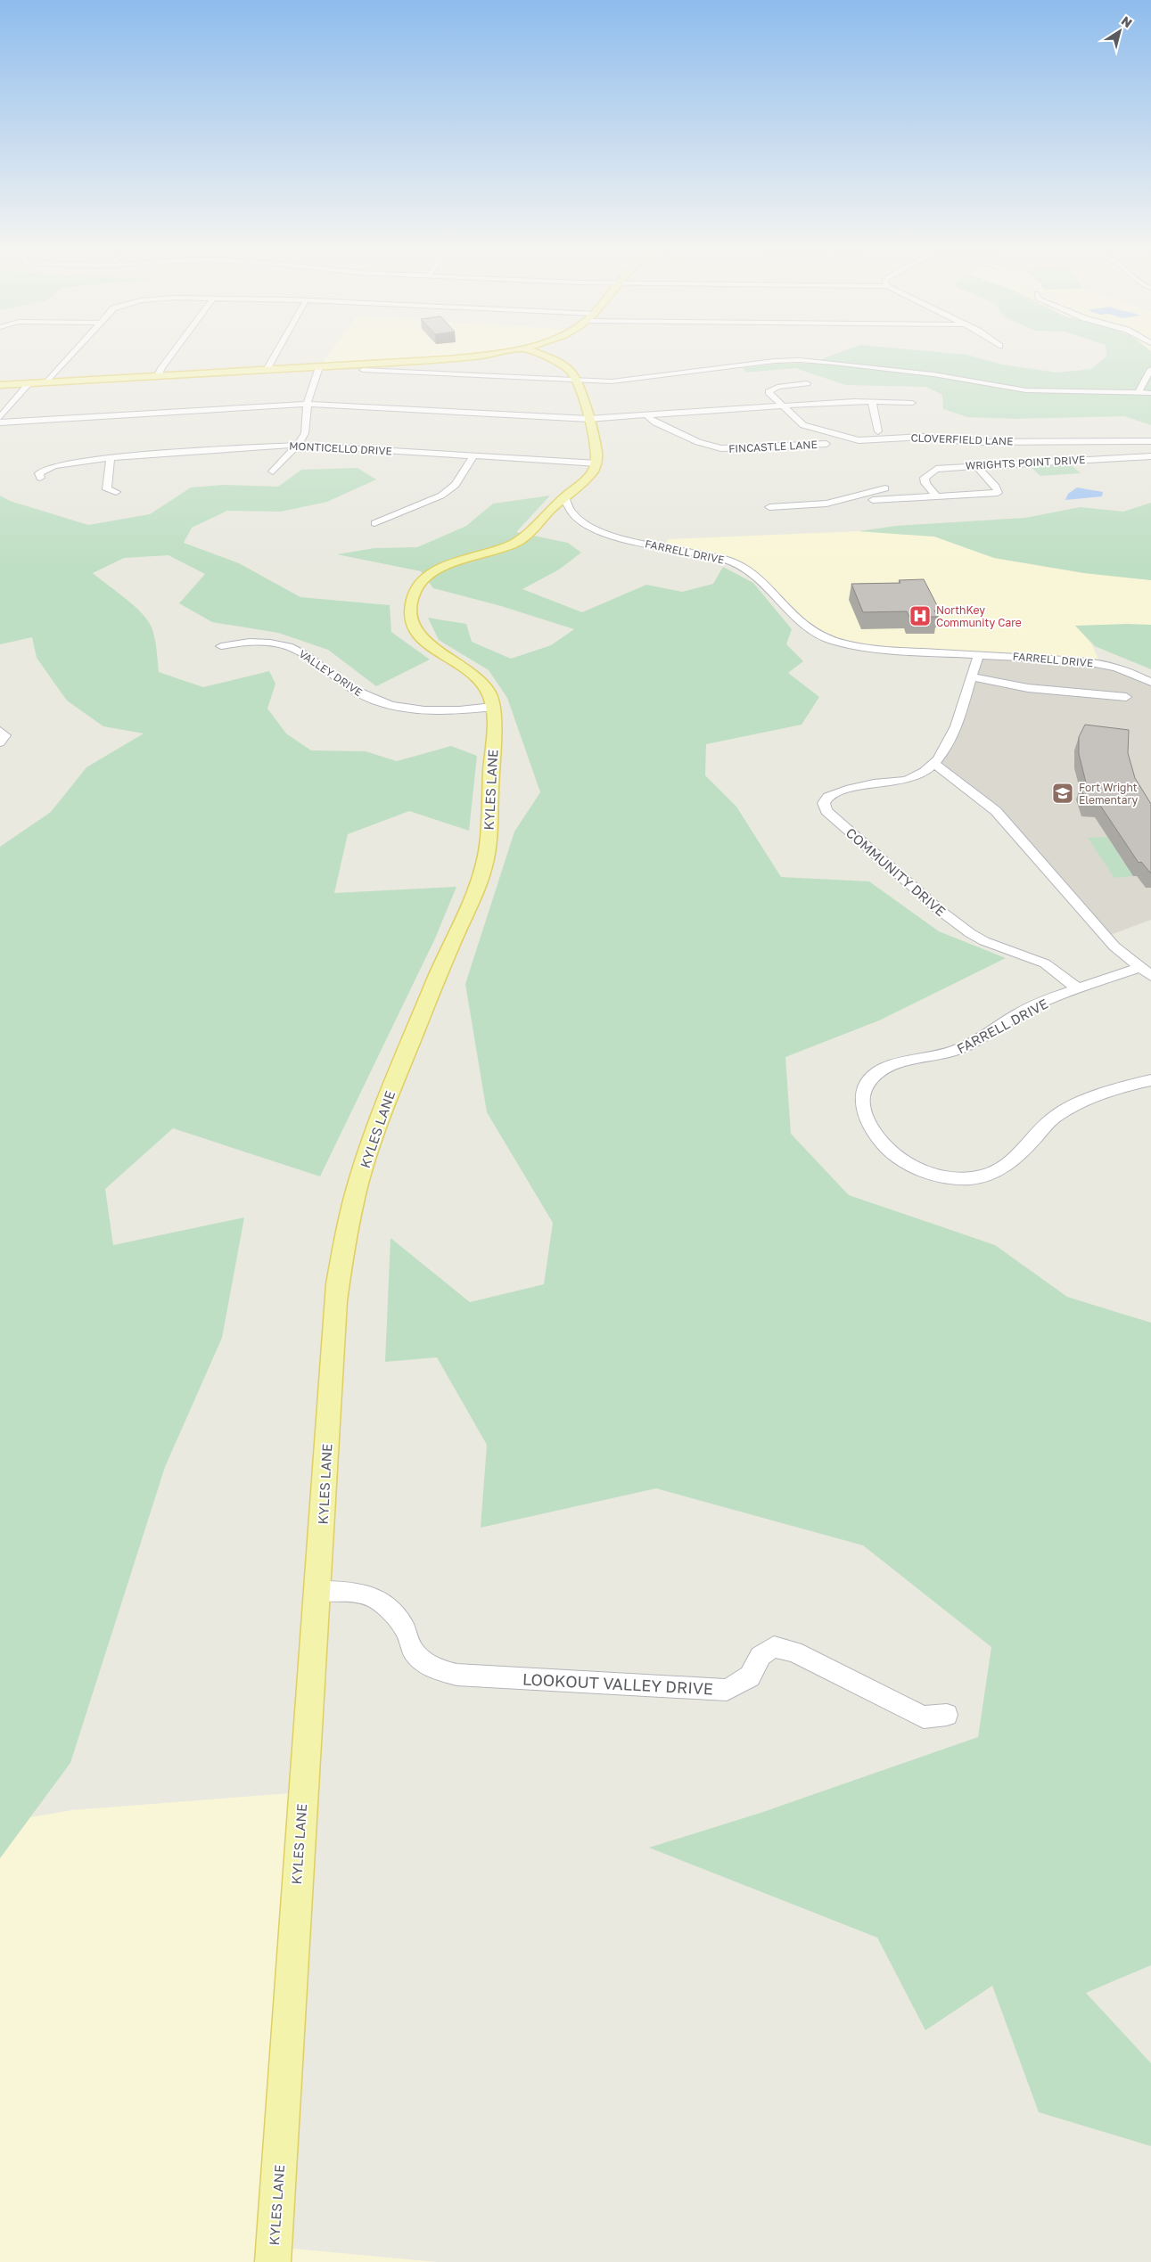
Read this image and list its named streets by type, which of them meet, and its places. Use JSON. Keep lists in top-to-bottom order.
{
  "streets": {
    "main road": ["KYLES LANE"],
    "street": [
      "CLOVERFIELD LANE",
      "FINCASTLE LANE",
      "MONTICELLO DRIVE",
      "WRIGHTS POINT DRIVE",
      "FARRELL DRIVE",
      "VALLEY DRIVE",
      "COMMUNITY DRIVE",
      "LOOKOUT VALLEY DRIVE"
    ]
  },
  "crossings": [
    ["MONTICELLO DRIVE", "KYLES LANE"],
    ["FARRELL DRIVE", "KYLES LANE"],
    ["FARRELL DRIVE", "COMMUNITY DRIVE"],
    ["VALLEY DRIVE", "KYLES LANE"],
    ["KYLES LANE", "LOOKOUT VALLEY DRIVE"]
  ],
  "places": {
    "hospital": ["NorthKey Community Care"],
    "school or university": ["Fort Wright Elementary"]
  },
  "north": "top right"
}
